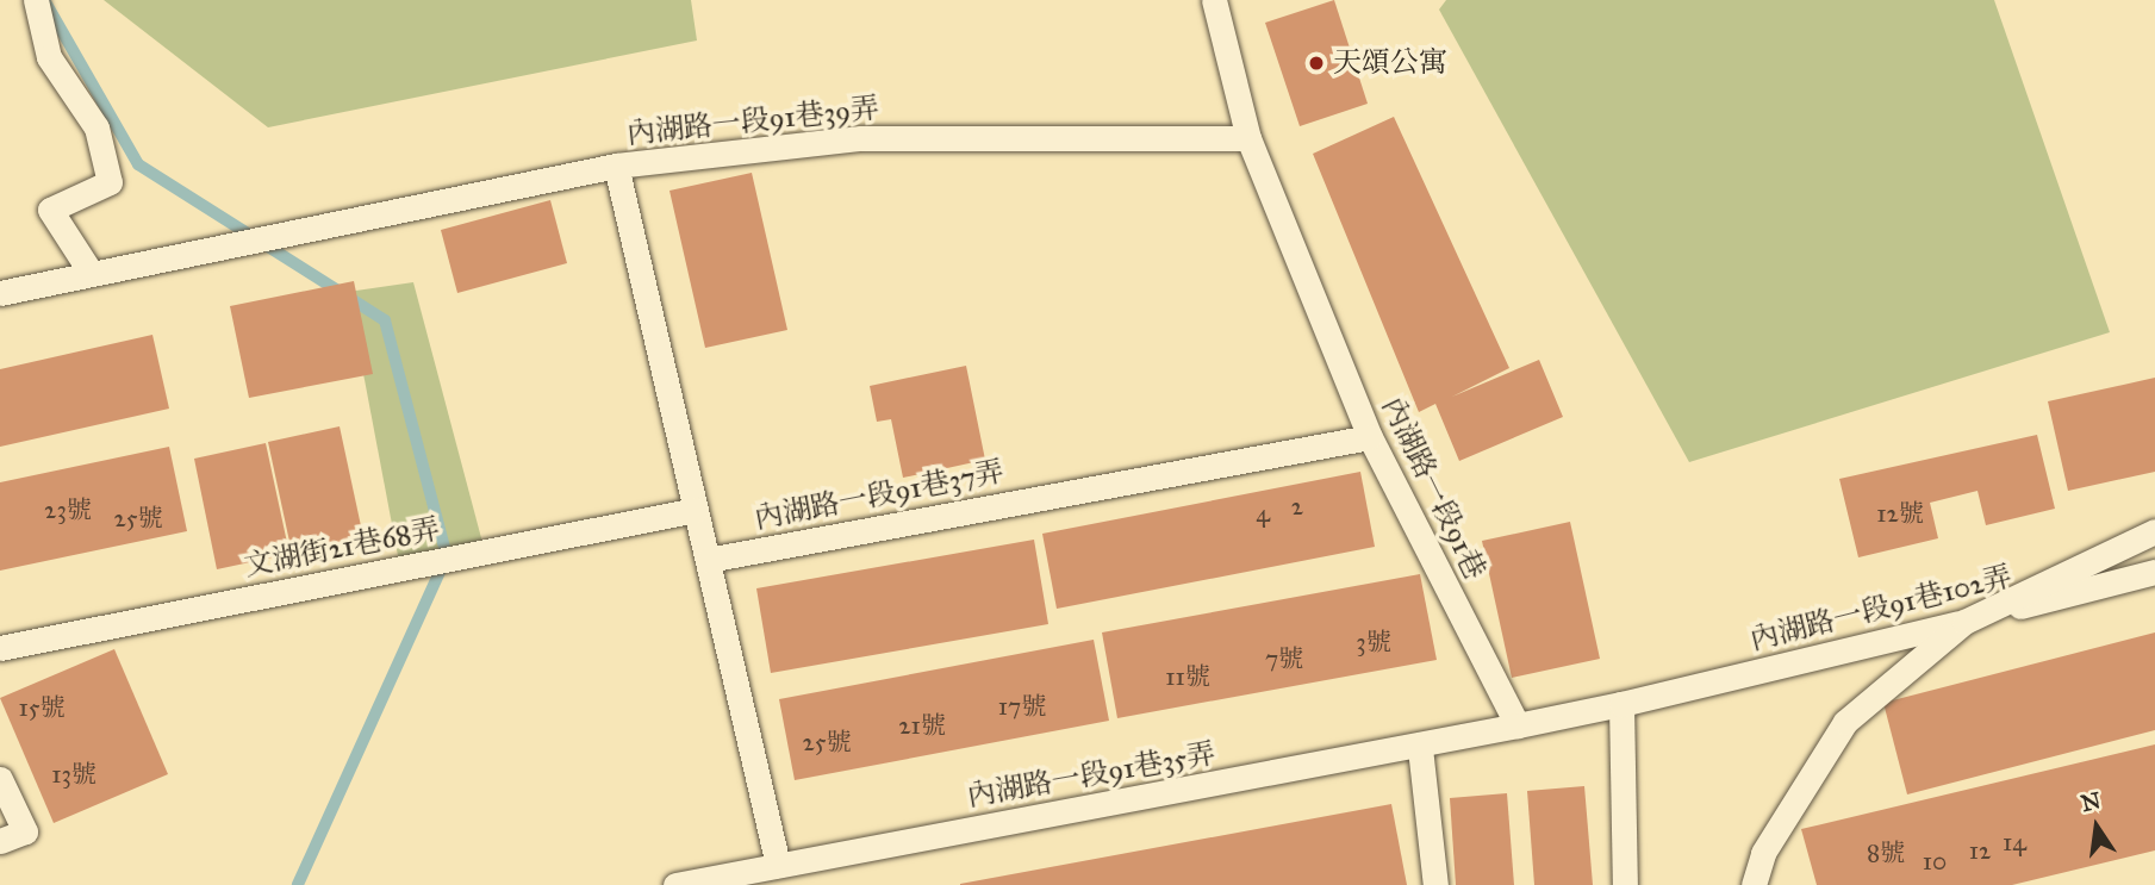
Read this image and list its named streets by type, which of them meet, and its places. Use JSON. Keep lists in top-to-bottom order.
{
  "streets": {
    "lane": [
      "內湖路一段91巷39弄",
      "內湖路一段91巷",
      "內湖路一段91巷37弄",
      "文湖街21巷68弄",
      "內湖路一段91巷102弄",
      "內湖路一段91巷35弄"
    ]
  },
  "crossings": [
    ["內湖路一段91巷39弄", "內湖路一段91巷"],
    ["內湖路一段91巷39弄", "內湖路一段91巷37弄"],
    ["內湖路一段91巷39弄", "文湖街21巷68弄"],
    ["內湖路一段91巷", "內湖路一段91巷37弄"],
    ["內湖路一段91巷", "內湖路一段91巷35弄"]
  ],
  "places": ["天頌公寓"],
  "house_numbers": [
    "2",
    "23號",
    "4",
    "12號",
    "25號",
    "3號",
    "7號",
    "11號",
    "17號",
    "15號",
    "21號",
    "25號",
    "13號",
    "14",
    "12",
    "8號",
    "10"
  ],
  "north": "top"
}
